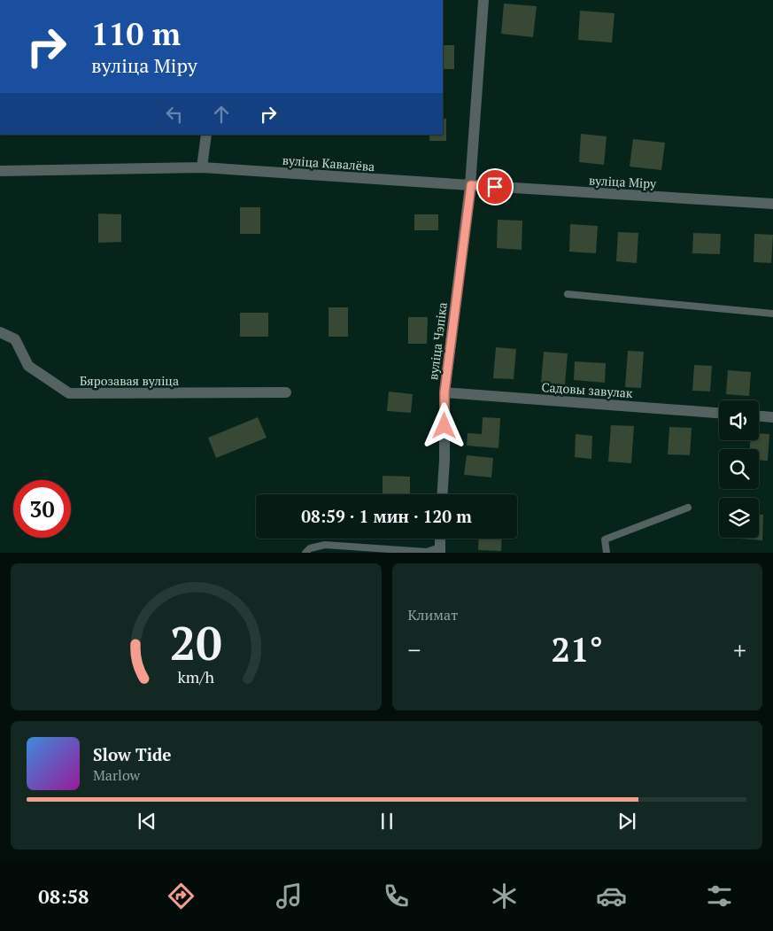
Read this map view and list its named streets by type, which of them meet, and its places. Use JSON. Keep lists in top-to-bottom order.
{
  "streets": {
    "street": [
      "вуліца Кавалёва",
      "вуліца Міру",
      "вуліца Чэпіка",
      "Бярозавая вуліца",
      "Садовы завулак"
    ]
  },
  "crossings": [
    ["вуліца Кавалёва", "вуліца Міру"],
    ["вуліца Кавалёва", "вуліца Чэпіка"],
    ["вуліца Міру", "вуліца Чэпіка"],
    ["вуліца Чэпіка", "Садовы завулак"]
  ],
  "page": {
    "turn": ["110 m", "вуліца Міру"],
    "limit": "30",
    "trip": "08:59 · 1 мин · 120 m",
    "tile": "Климат",
    "heat": ["−", "21°", "+"],
    "song": ["Slow Tide", "Marlow"],
    "tabs": "08:58",
    "gauge": ["20", "km/h"]
  }
}
